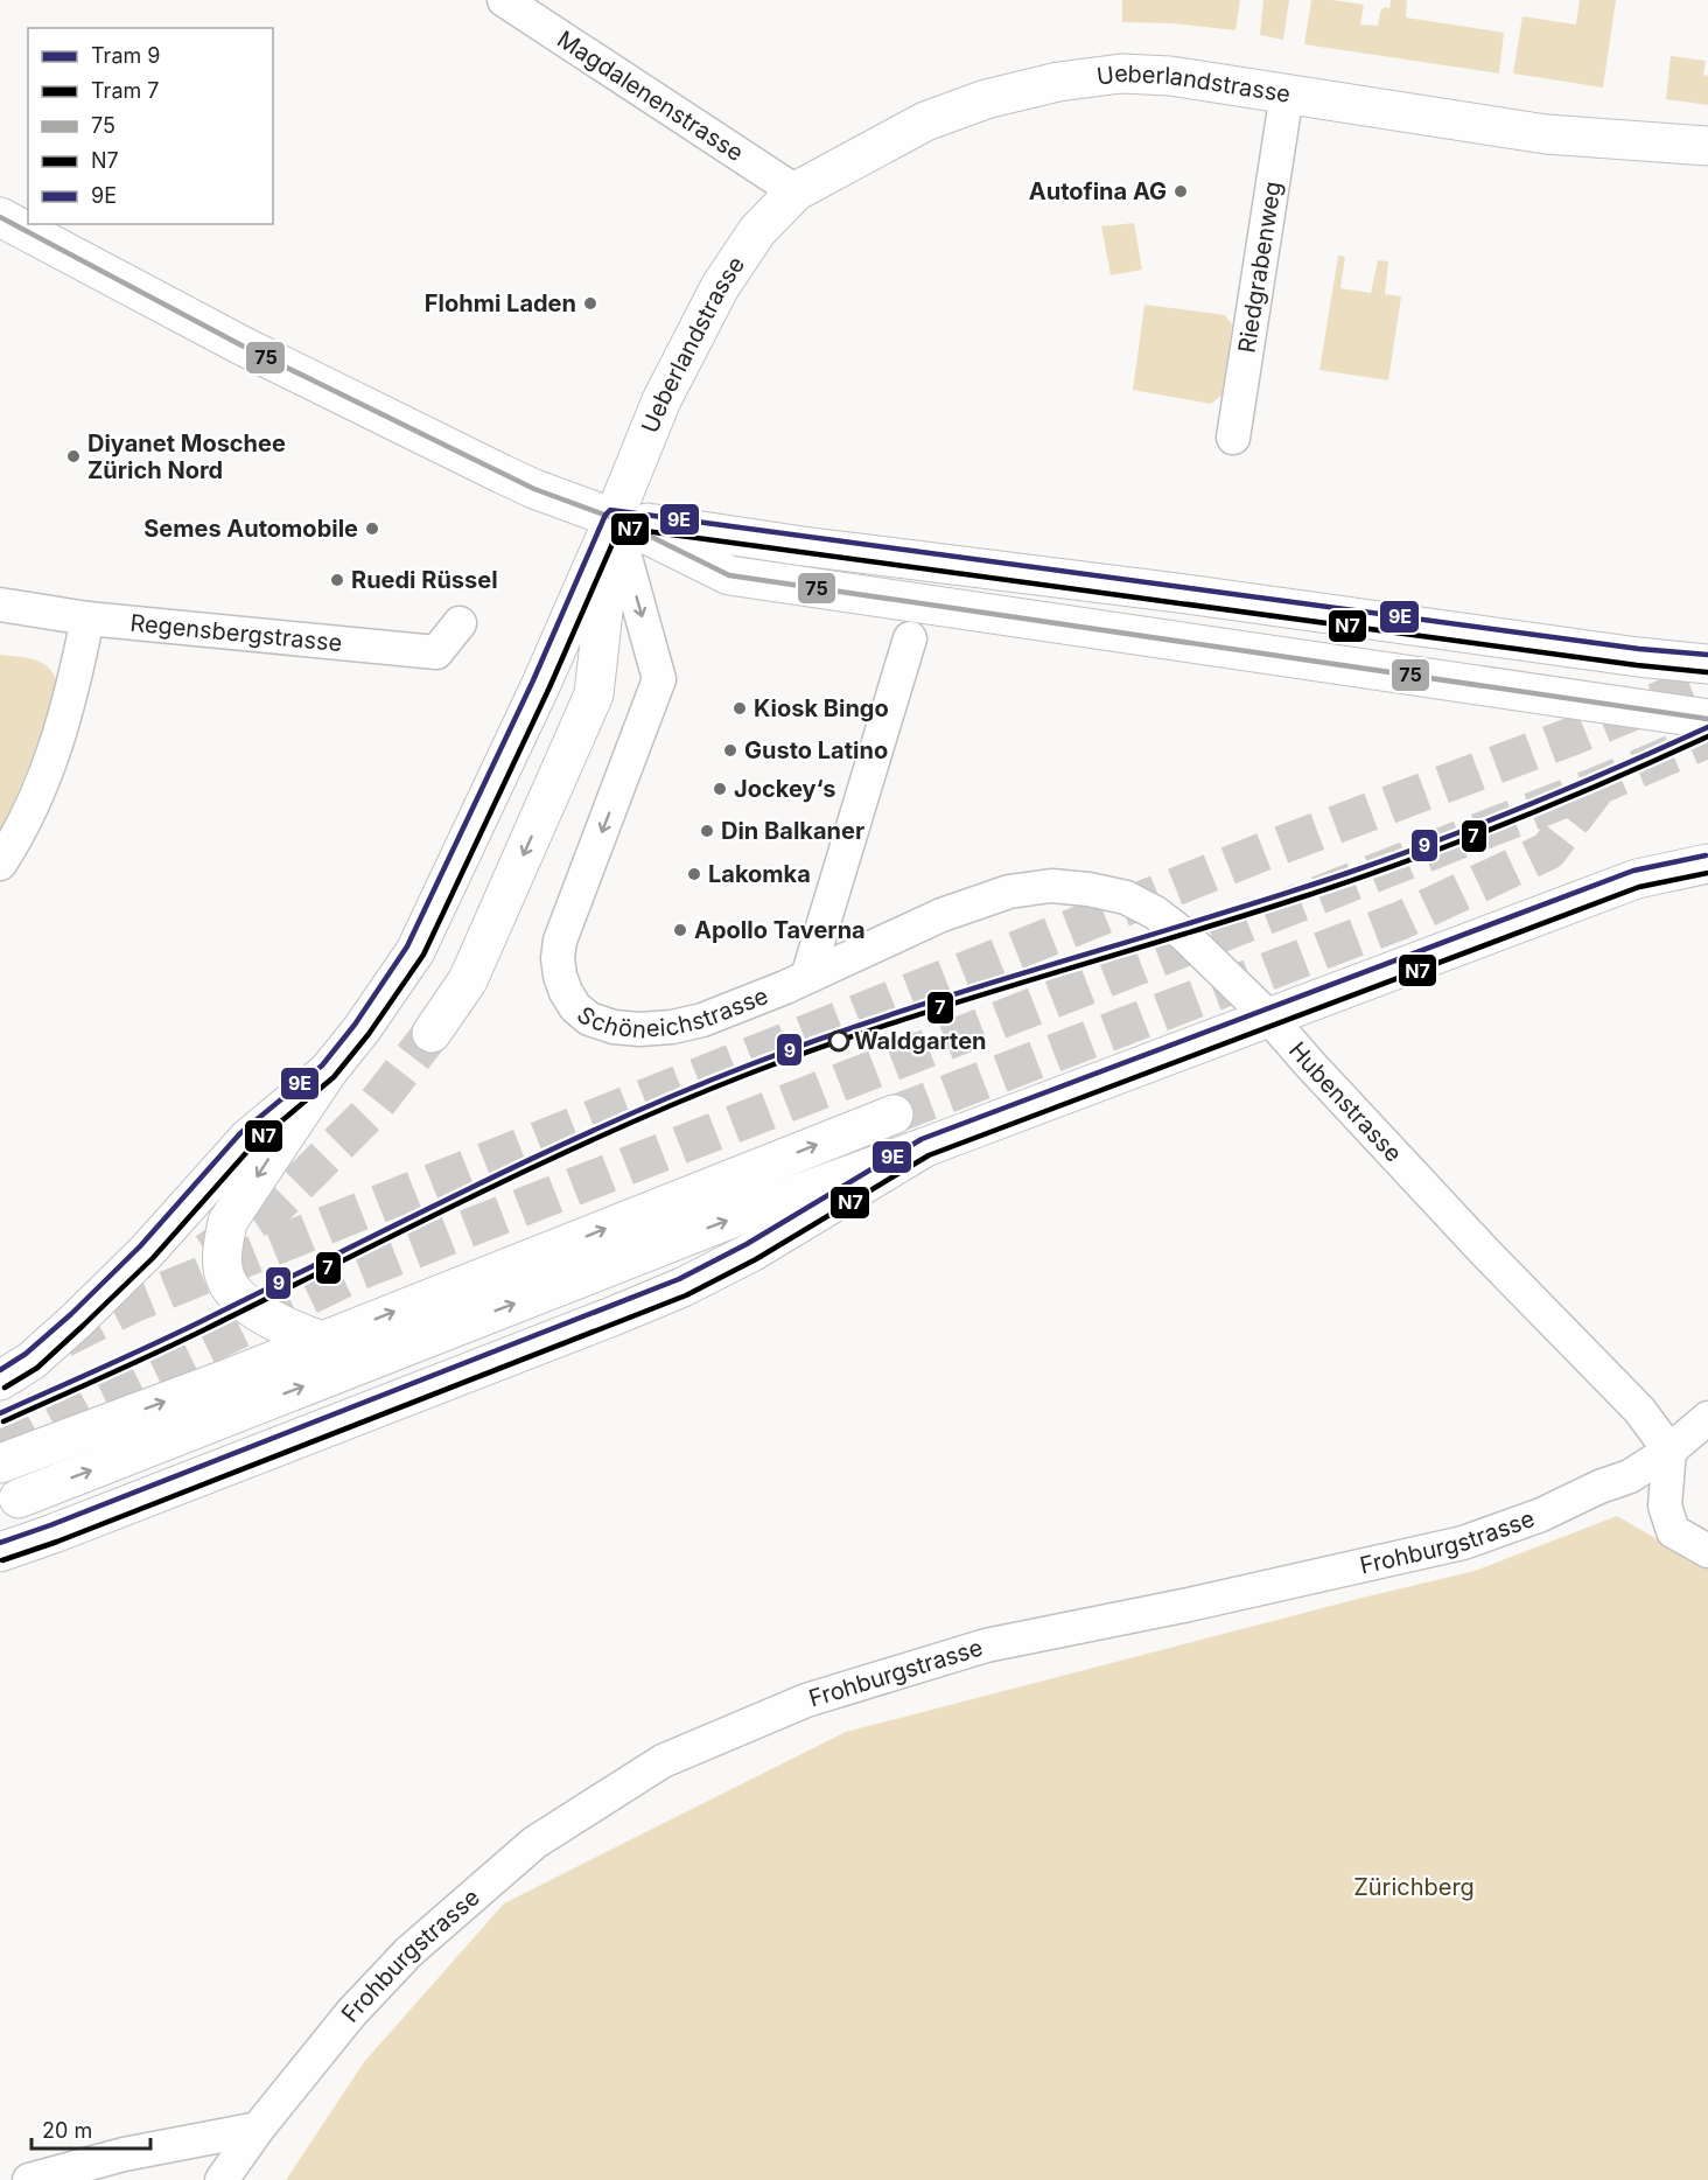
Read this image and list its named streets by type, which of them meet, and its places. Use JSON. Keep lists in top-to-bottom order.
{
  "streets": {
    "main road": ["Ueberlandstrasse"],
    "street": [
      "Magdalenenstrasse",
      "Riedgrabenweg",
      "Regensbergstrasse",
      "Schöneichstrasse",
      "Hubenstrasse",
      "Frohburgstrasse"
    ]
  },
  "crossings": [
    ["Ueberlandstrasse", "Magdalenenstrasse"],
    ["Ueberlandstrasse", "Riedgrabenweg"],
    ["Ueberlandstrasse", "Schöneichstrasse"],
    ["Schöneichstrasse", "Hubenstrasse"],
    ["Hubenstrasse", "Frohburgstrasse"]
  ],
  "parks": ["Zürichberg"],
  "places": [
    "Autofina AG",
    "Flohmi Laden",
    "Diyanet Moschee Zürich Nord",
    "Semes Automobile",
    "Ruedi Rüssel",
    "Kiosk Bingo",
    "Gusto Latino",
    "Jockey‘s",
    "Din Balkaner",
    "Lakomka",
    "Apollo Taverna",
    "Waldgarten"
  ],
  "lines": [
    "transit line 75",
    "transit line 9E",
    "transit line N7",
    "tram line 9",
    "tram line 7"
  ],
  "legend": [
    "Tram 9",
    "Tram 7",
    "75",
    "N7",
    "9E"
  ],
  "scale_bar": "20 m"
}
